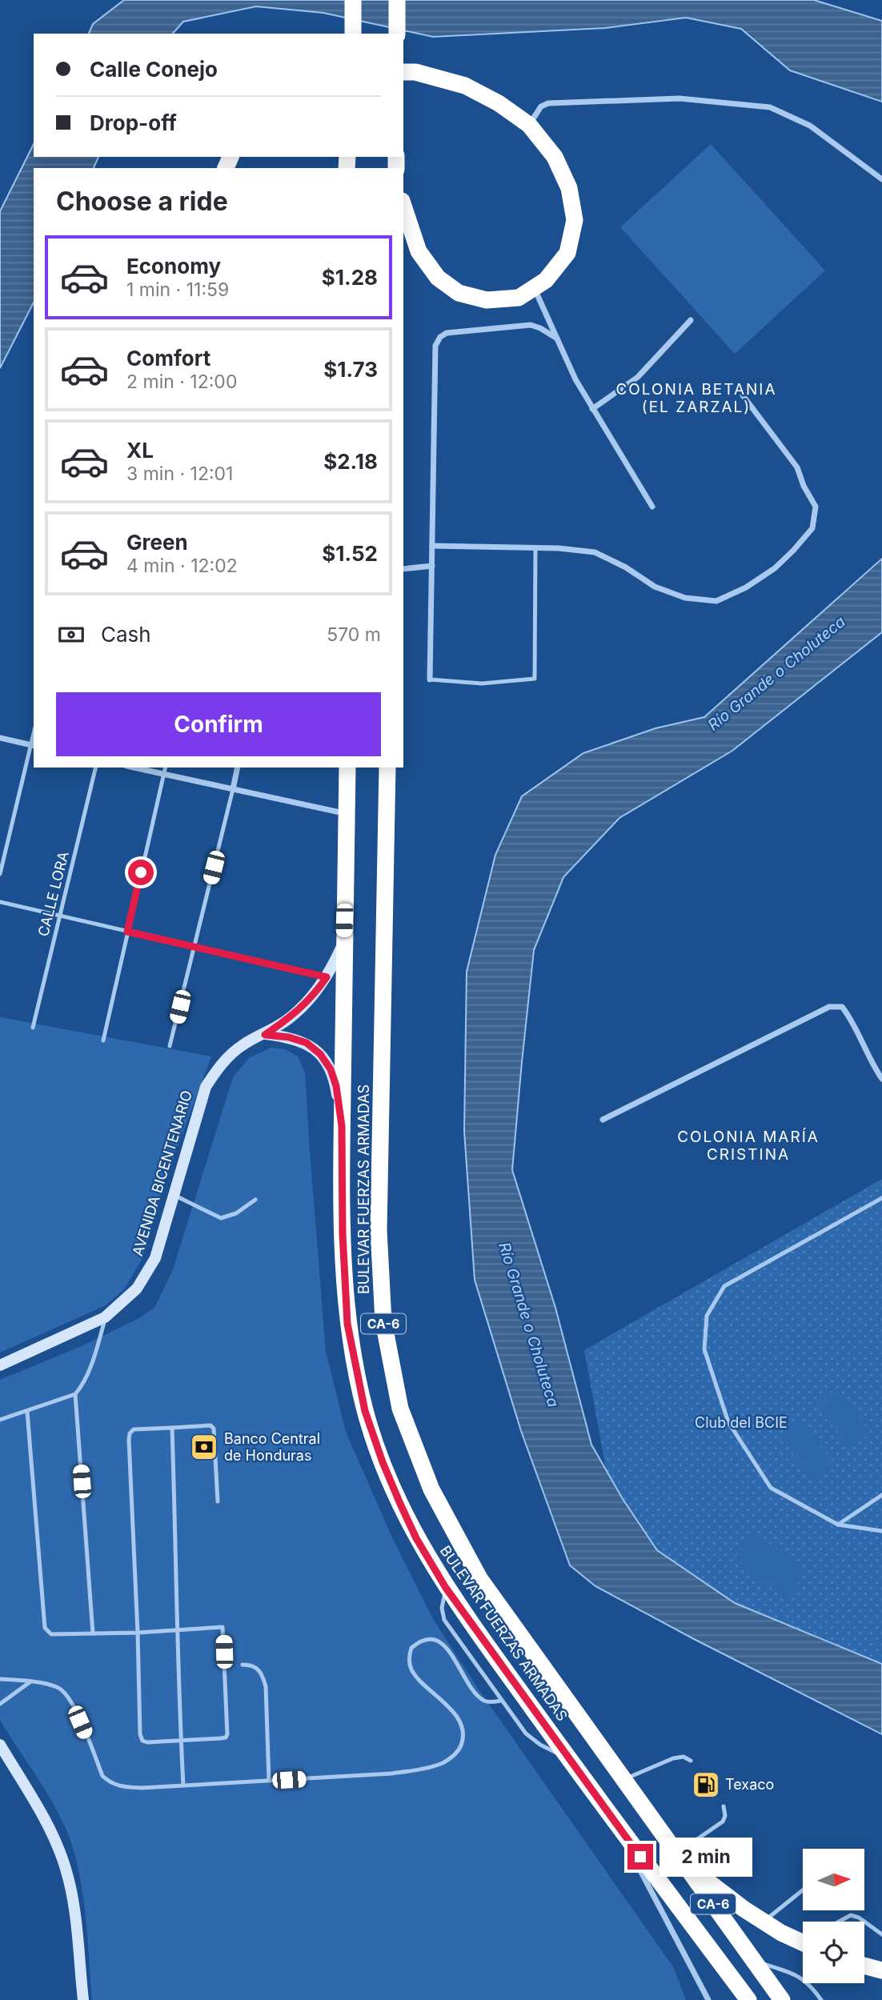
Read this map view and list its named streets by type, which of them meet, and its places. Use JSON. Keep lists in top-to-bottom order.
{
  "streets": {
    "highway": ["BULEVAR FUERZAS ARMADAS", "CA-6"],
    "street": ["AVENIDA BICENTENARIO"],
    "lane": ["CALLE LORA"]
  },
  "crossings": [
    ["AVENIDA BICENTENARIO", "BULEVAR FUERZAS ARMADAS"]
  ],
  "districts": ["COLONIA BETANIA (EL ZARZAL)", "COLONIA MARÍA CRISTINA"],
  "water": ["Río Grande o Choluteca"],
  "parks": ["Club del BCIE"],
  "places": {
    "bank": ["Banco Central de Honduras"],
    "fuel station": ["Texaco"]
  },
  "north": "right",
  "page": {
    "banner": ["Calle Conejo", "Drop-off"],
    "heading": "Choose a ride",
    "list": [
      {
        "name": "Economy",
        "note": "1 min · 11:59",
        "value": "$1.28"
      },
      {
        "name": "Comfort",
        "note": "2 min · 12:00",
        "value": "$1.73"
      },
      {
        "name": "XL",
        "note": "3 min · 12:01",
        "value": "$2.18"
      },
      {
        "name": "Green",
        "note": "4 min · 12:02",
        "value": "$1.52"
      }
    ],
    "pay": ["Cash", "570 m"],
    "buttons": "Confirm",
    "bubble": "2 min"
  }
}
